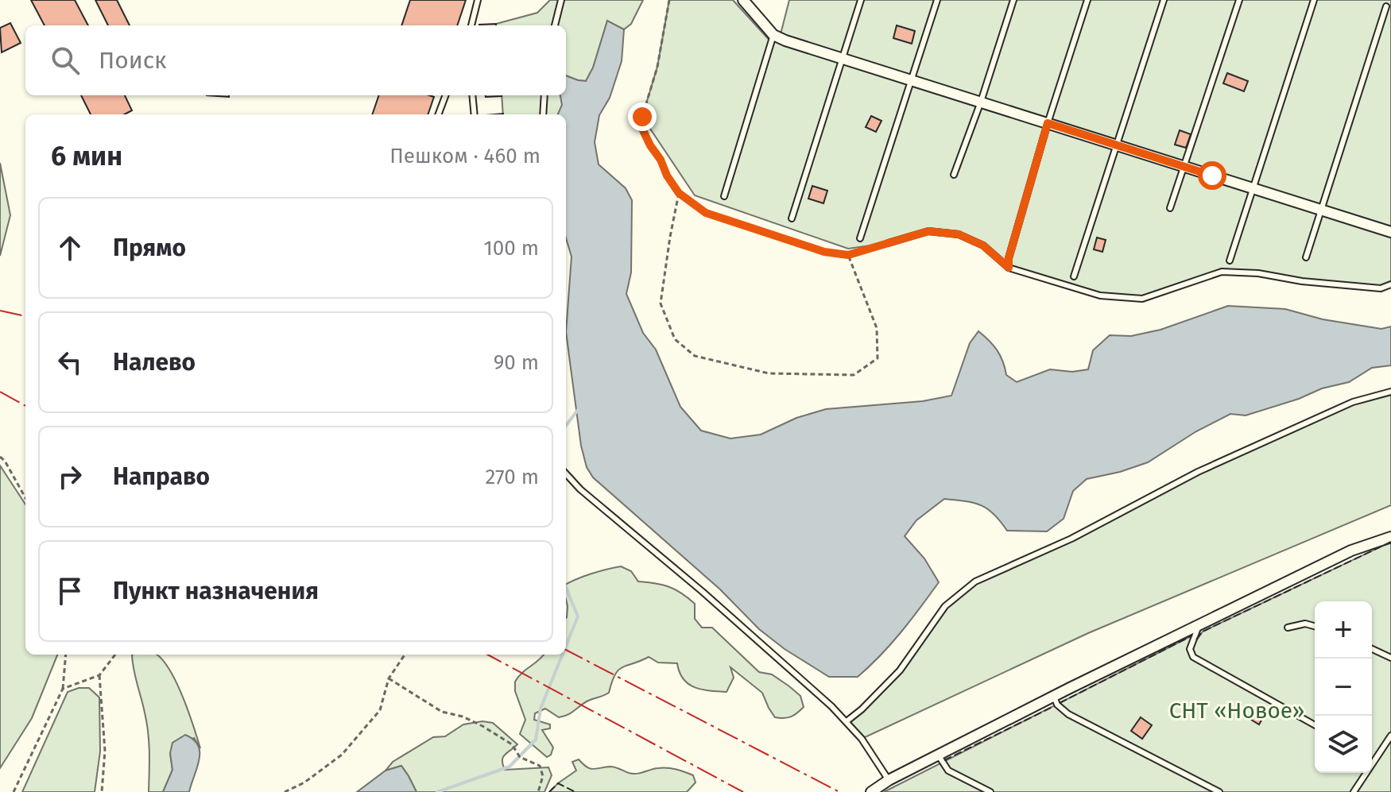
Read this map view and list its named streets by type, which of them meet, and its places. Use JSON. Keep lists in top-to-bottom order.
{
  "parks": ["СНТ «Новое»"],
  "page": {
    "search": "Поиск",
    "heading": ["6 мин", "Пешком · 460 m"],
    "list": [
      ["Прямо", "100 m"],
      ["Налево", "90 m"],
      ["Направо", "270 m"],
      "Пункт назначения"
    ],
    "map_buttons": ["+", "−"]
  }
}
